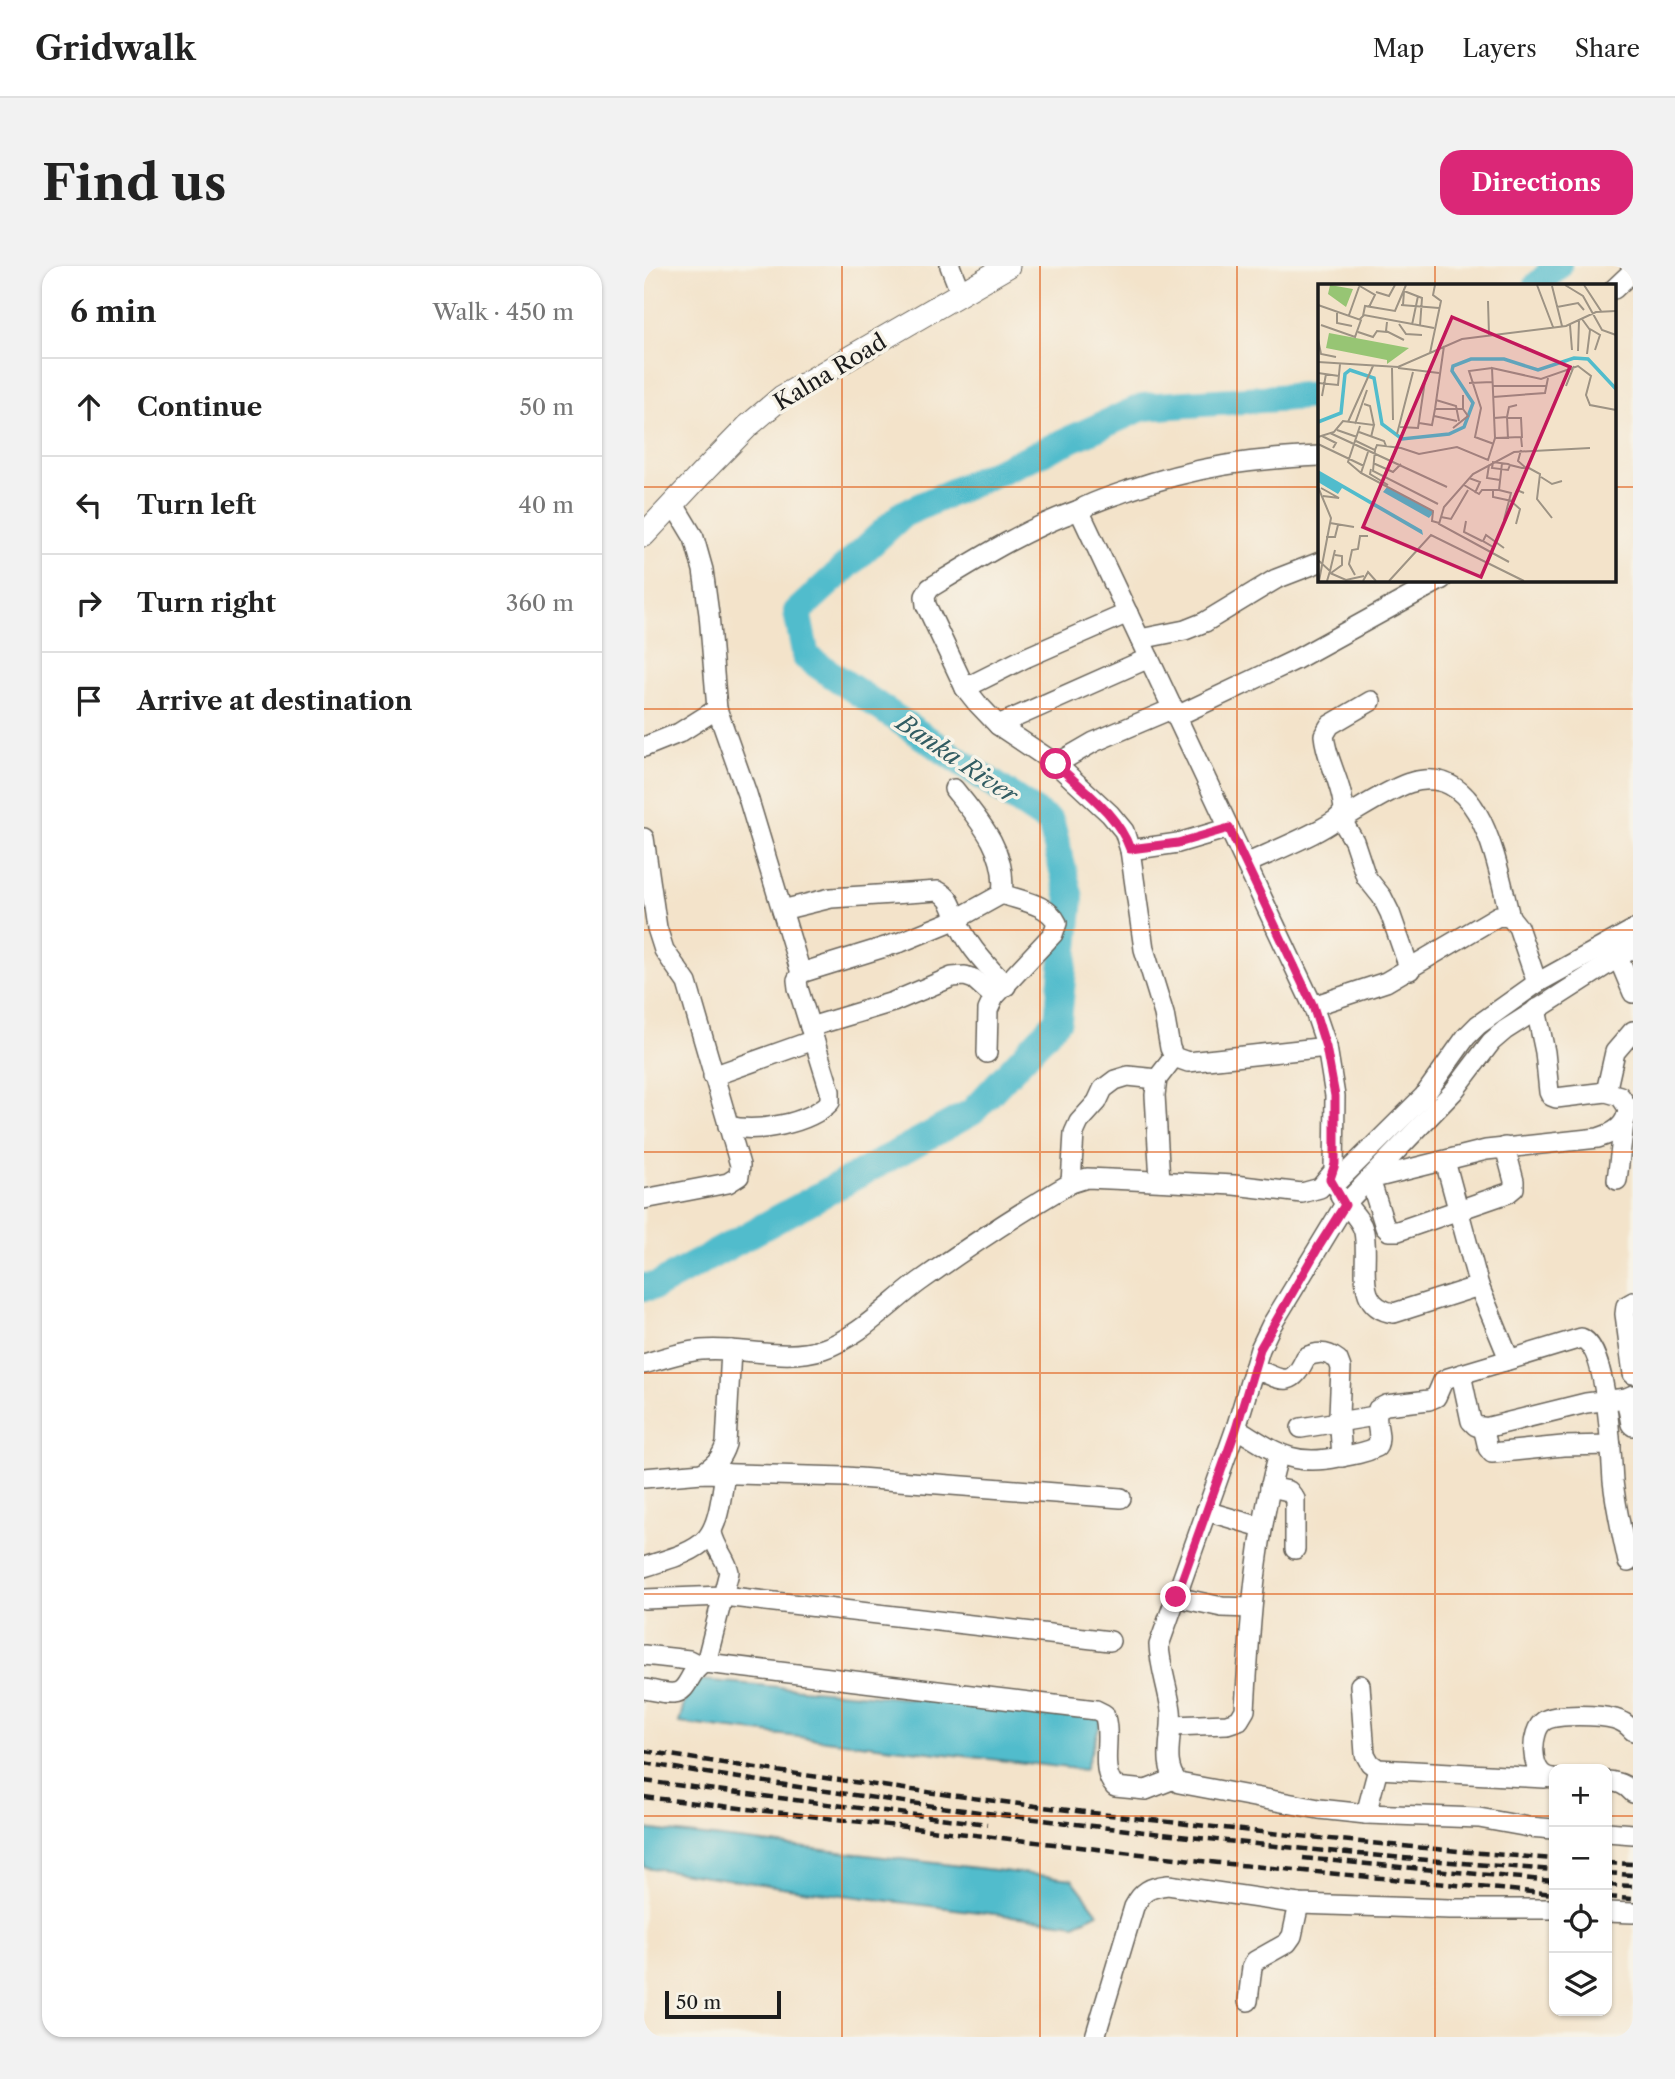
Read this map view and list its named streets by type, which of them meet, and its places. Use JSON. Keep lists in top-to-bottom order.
{
  "streets": {
    "main road": ["Kalna Road"]
  },
  "water": ["Banka River"],
  "scale_bar": "50 m",
  "page": {
    "header": "Gridwalk",
    "nav": ["Map", "Layers", "Share"],
    "buttons": "Directions",
    "title": "Find us",
    "heading": ["6 min", "Walk · 450 m"],
    "list": [
      ["Continue", "50 m"],
      ["Turn left", "40 m"],
      ["Turn right", "360 m"],
      "Arrive at destination"
    ],
    "map_buttons": ["+", "−"],
    "scale": "50 m"
  }
}
